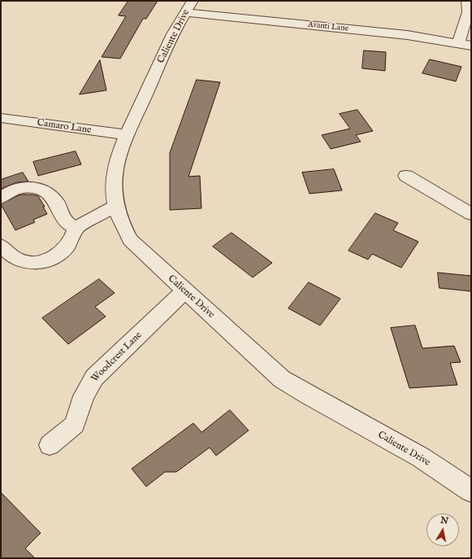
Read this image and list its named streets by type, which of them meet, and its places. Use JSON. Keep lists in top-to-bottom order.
{
  "streets": {
    "street": [
      "Avanti Lane",
      "Caliente Drive",
      "Camaro Lane",
      "Woodcrest Lane"
    ]
  },
  "crossings": [
    ["Avanti Lane", "Caliente Drive"],
    ["Caliente Drive", "Camaro Lane"],
    ["Caliente Drive", "Woodcrest Lane"]
  ],
  "north": "top"
}
